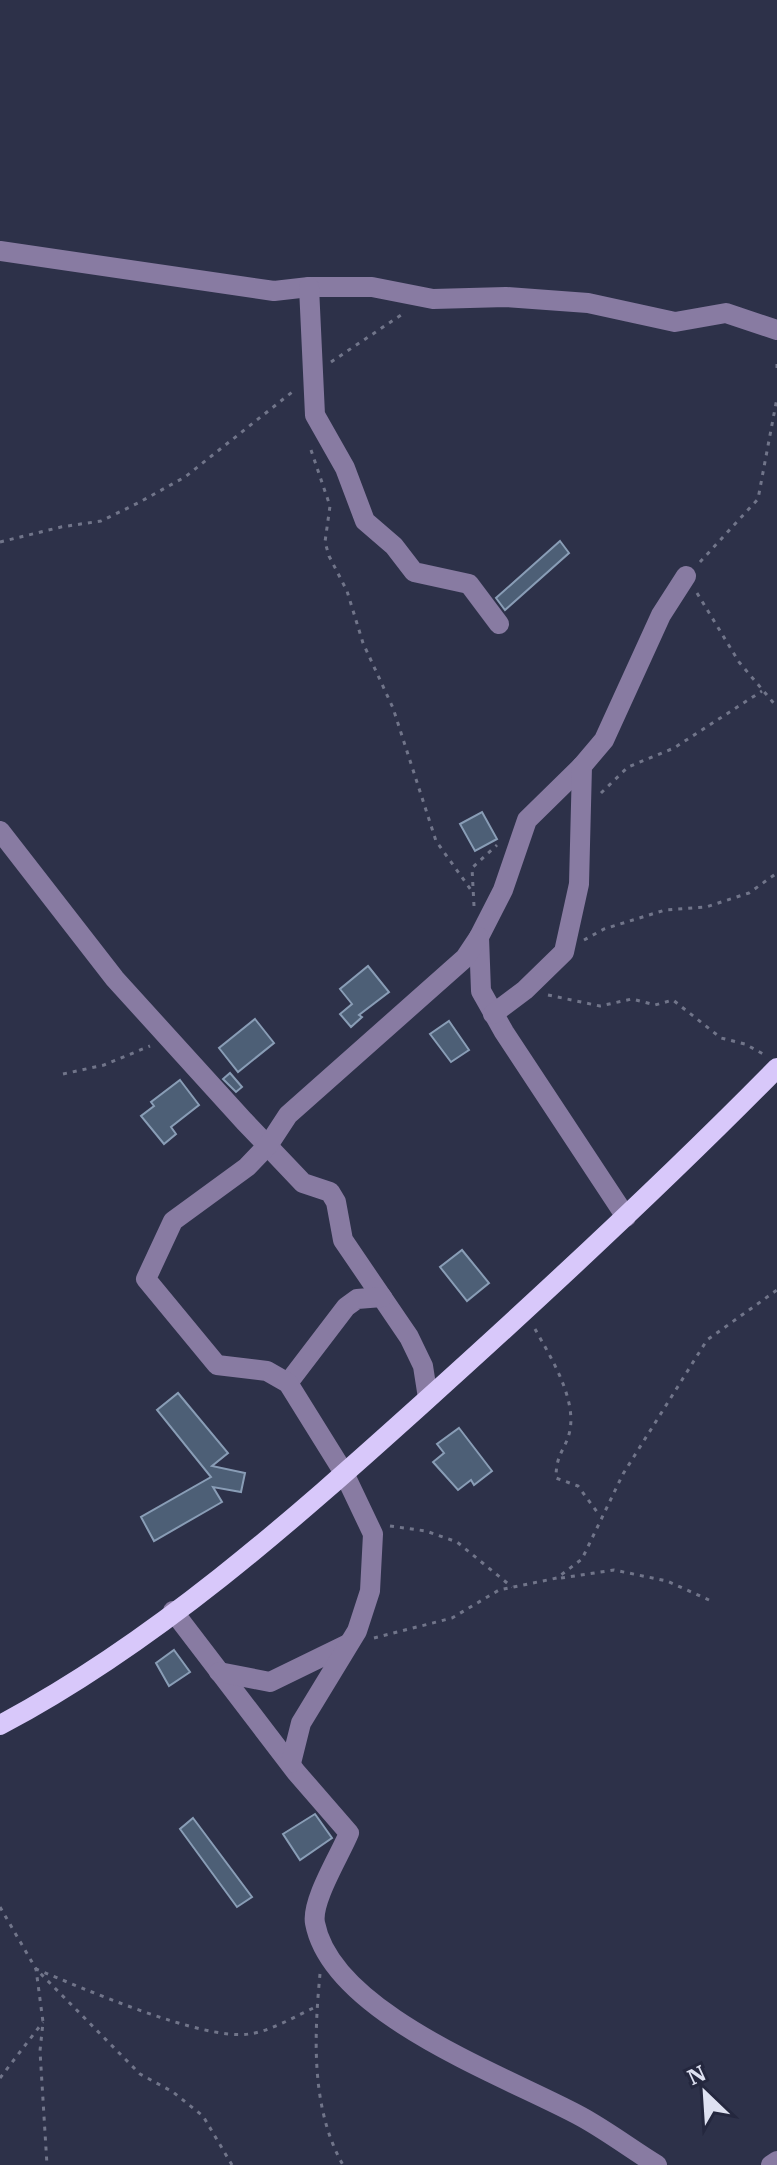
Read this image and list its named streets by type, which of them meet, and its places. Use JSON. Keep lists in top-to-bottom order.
{
  "north": "top left"
}
